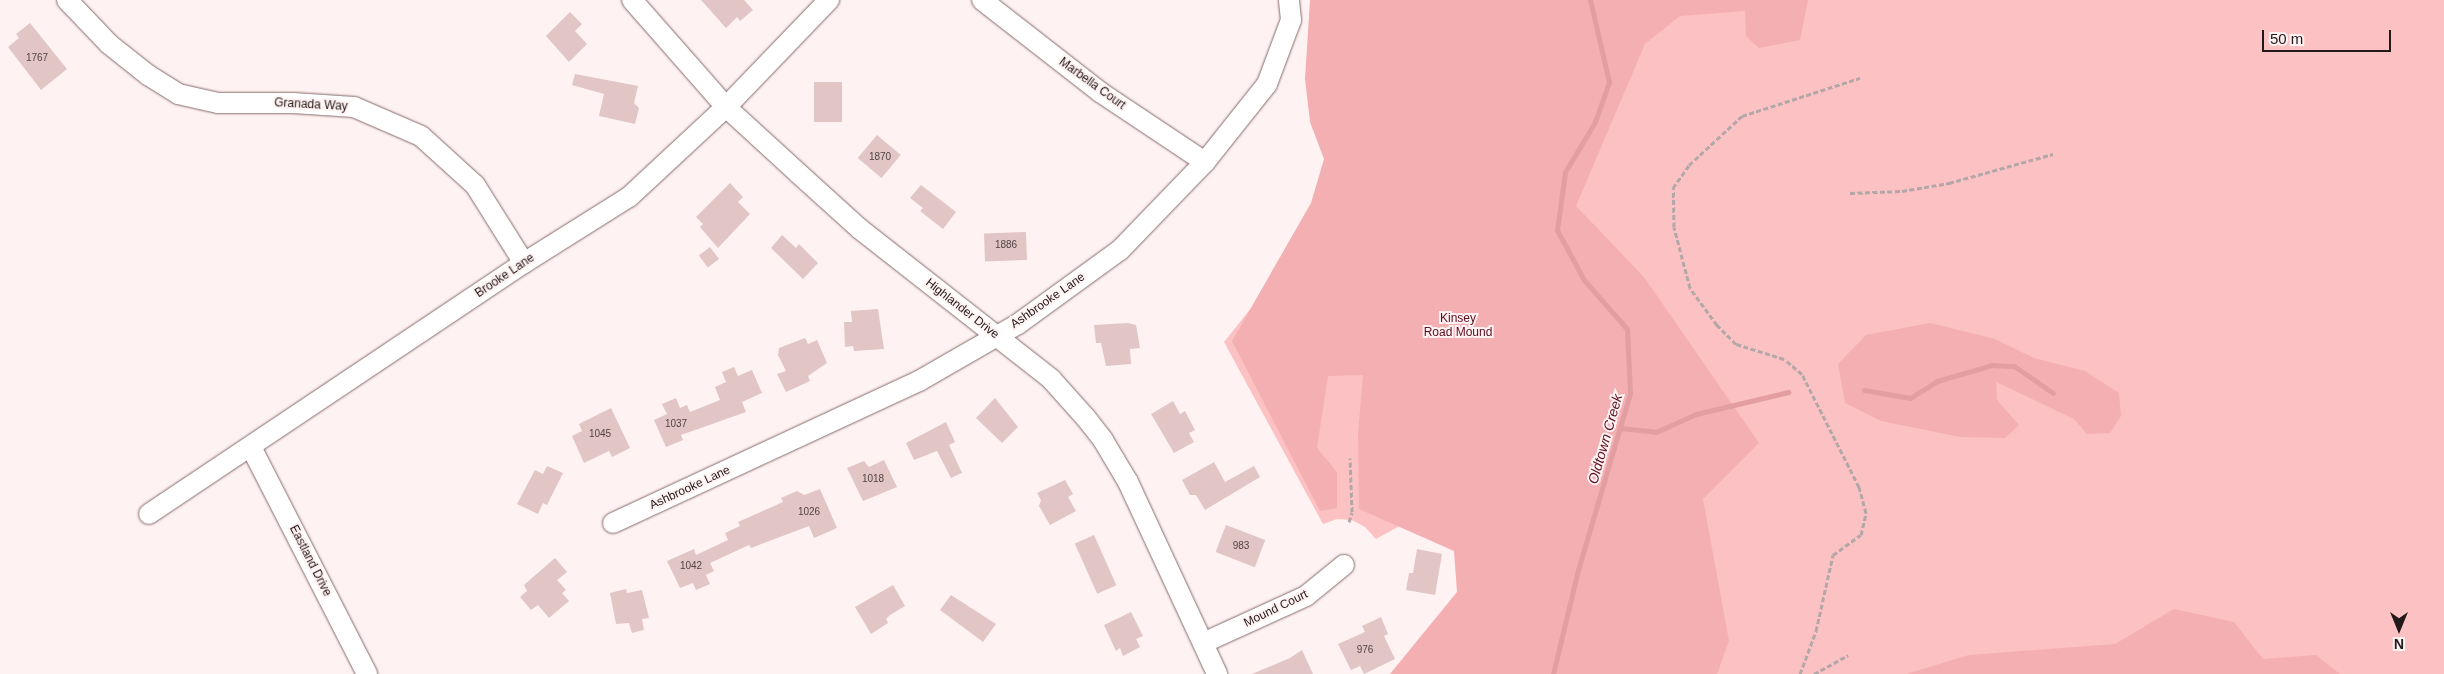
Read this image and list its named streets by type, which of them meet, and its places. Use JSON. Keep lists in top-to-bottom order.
{
  "streets": {
    "street": [
      "Marbella Court",
      "Granada Way",
      "Brooke Lane",
      "Ashbrooke Lane",
      "Highlander Drive",
      "Eastland Drive",
      "Mound Court"
    ]
  },
  "crossings": [
    ["Marbella Court", "Ashbrooke Lane"],
    ["Granada Way", "Brooke Lane"],
    ["Brooke Lane", "Highlander Drive"],
    ["Brooke Lane", "Eastland Drive"],
    ["Ashbrooke Lane", "Highlander Drive"],
    ["Highlander Drive", "Mound Court"]
  ],
  "water": ["Oldtown Creek"],
  "parks": ["Kinsey Road Mound"],
  "house_numbers": [
    "1767",
    "1870",
    "1886",
    "1037",
    "1045",
    "1018",
    "1026",
    "983",
    "1042",
    "976"
  ],
  "scale_bar": "50 m",
  "north": "bottom"
}
